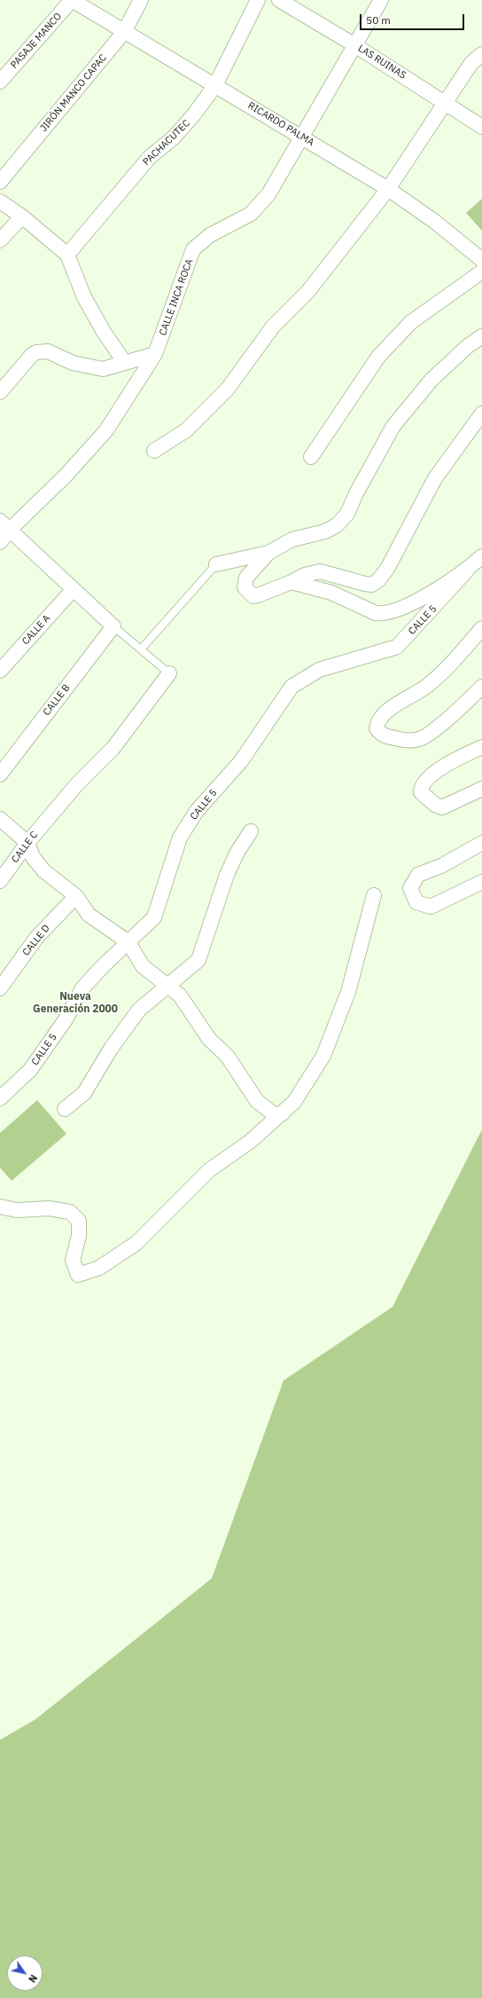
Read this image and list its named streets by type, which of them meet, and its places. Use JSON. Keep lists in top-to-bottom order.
{
  "streets": {
    "street": [
      "PASAJE MANCO",
      "LAS RUINAS",
      "JIRÓN MANCO CAPAC",
      "RICARDO PALMA",
      "PACHACUTEC",
      "CALLE INCA ROCA",
      "CALLE 5",
      "CALLE A",
      "CALLE B",
      "CALLE C",
      "CALLE D"
    ]
  },
  "crossings": [
    ["PASAJE MANCO", "RICARDO PALMA"],
    ["LAS RUINAS", "CALLE INCA ROCA"],
    ["JIRÓN MANCO CAPAC", "RICARDO PALMA"],
    ["RICARDO PALMA", "PACHACUTEC"],
    ["RICARDO PALMA", "CALLE INCA ROCA"]
  ],
  "districts": ["Nueva Generación 2000"],
  "scale_bar": "50 m",
  "north": "bottom right"
}
